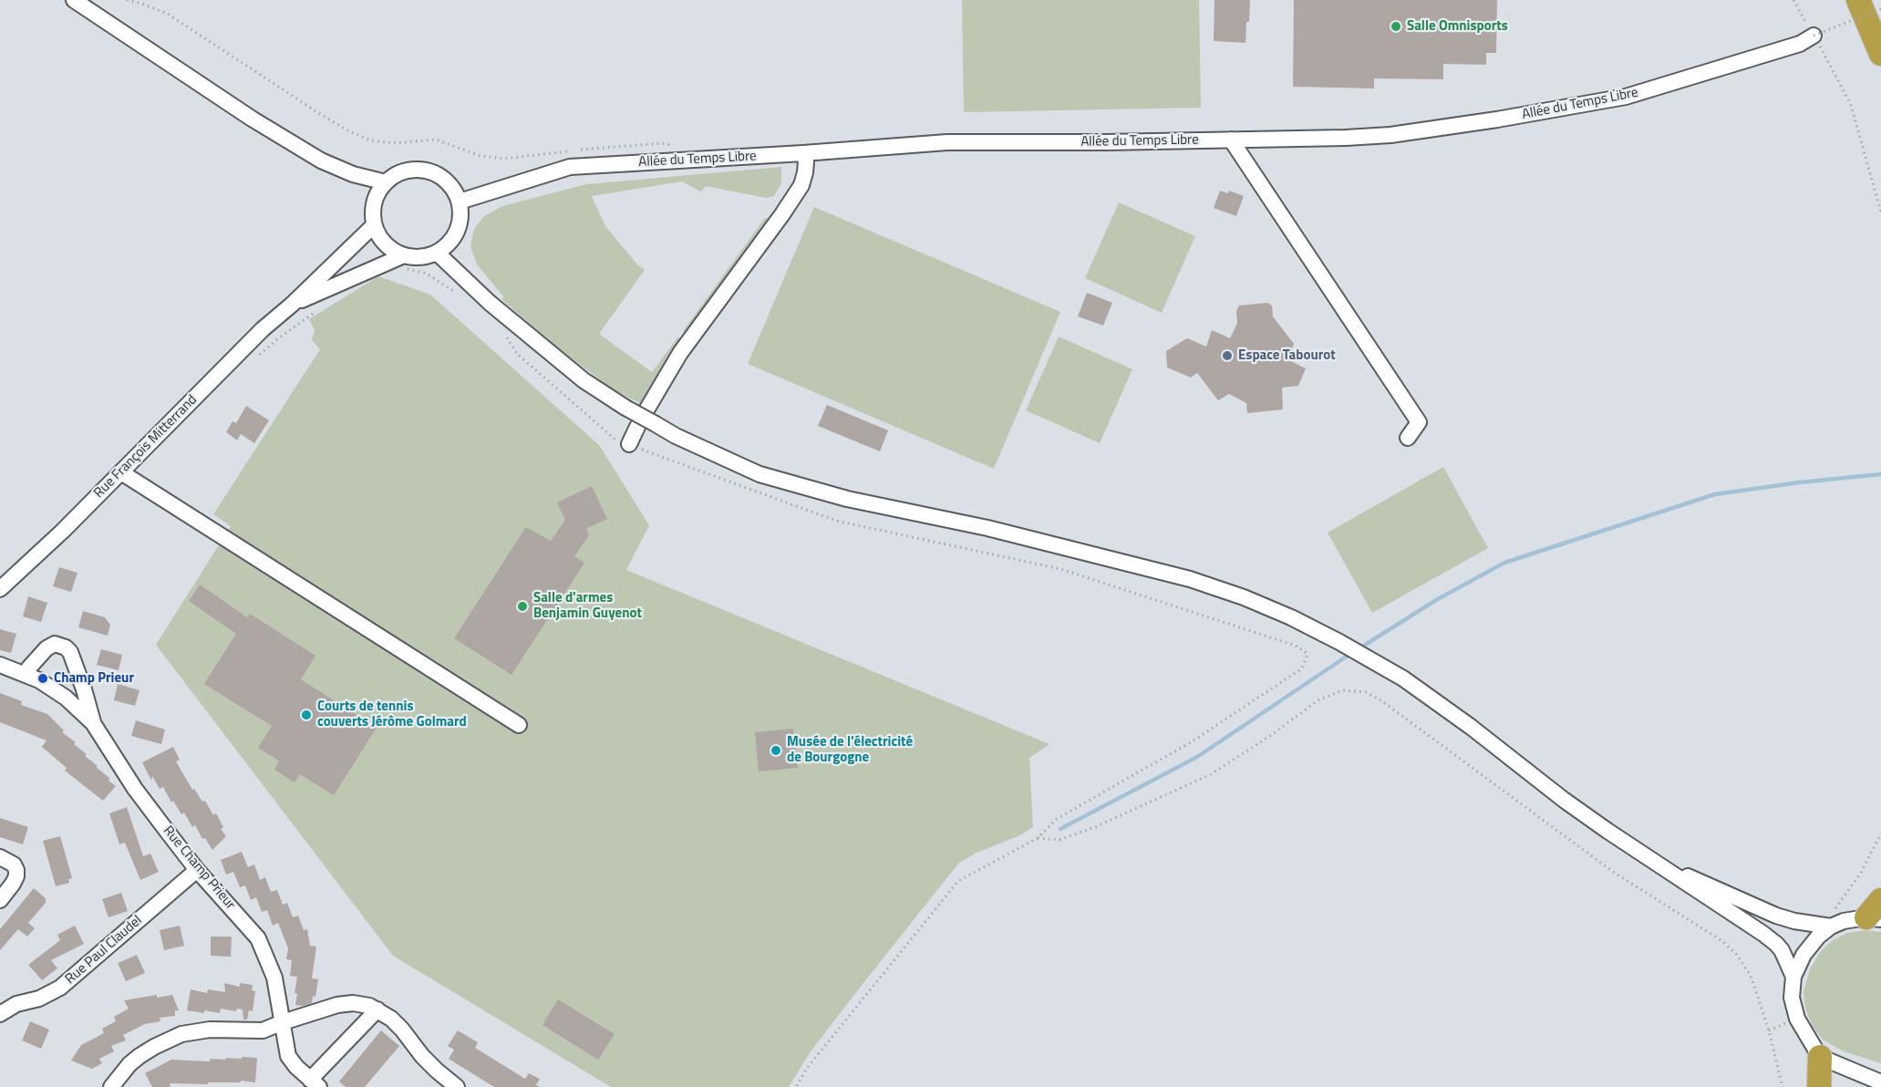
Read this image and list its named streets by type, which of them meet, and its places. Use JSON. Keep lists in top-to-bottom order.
{
  "streets": {
    "street": [
      "Allée du Temps Libre",
      "Rue François Mitterrand",
      "Rue Champ Prieur",
      "Rue Paul Claudel"
    ]
  },
  "crossings": [
    ["Allée du Temps Libre", "Rue François Mitterrand"],
    ["Rue Champ Prieur", "Rue Paul Claudel"]
  ],
  "places": [
    "Salle Omnisports",
    "Espace Tabourot",
    "Salle d'armes Benjamin Guyenot",
    "Champ Prieur",
    "Courts de tennis couverts Jérôme Golmard",
    "Musée de l'électricité de Bourgogne"
  ]
}
